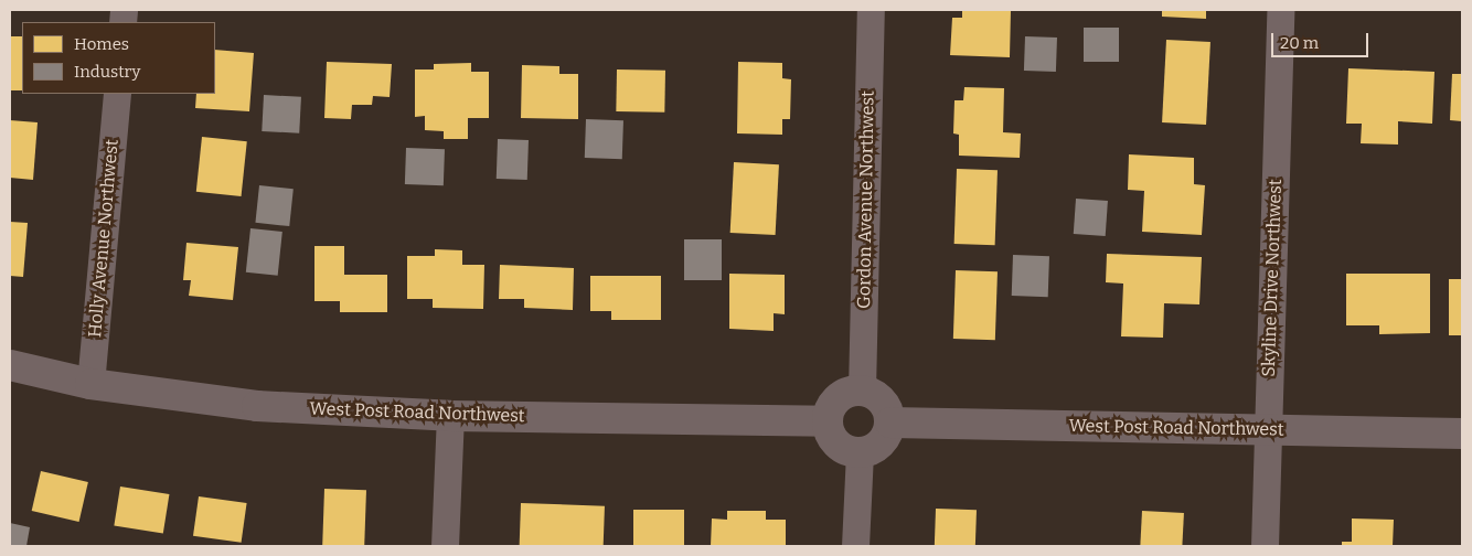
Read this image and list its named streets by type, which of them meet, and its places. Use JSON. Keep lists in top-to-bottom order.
{
  "streets": {
    "street": [
      "Gordon Avenue Northwest",
      "Holly Avenue Northwest",
      "Skyline Drive Northwest",
      "West Post Road Northwest"
    ]
  },
  "crossings": [
    ["Gordon Avenue Northwest", "West Post Road Northwest"],
    ["Holly Avenue Northwest", "West Post Road Northwest"],
    ["Skyline Drive Northwest", "West Post Road Northwest"]
  ],
  "legend": ["Homes", "Industry"],
  "scale_bar": "20 m"
}
